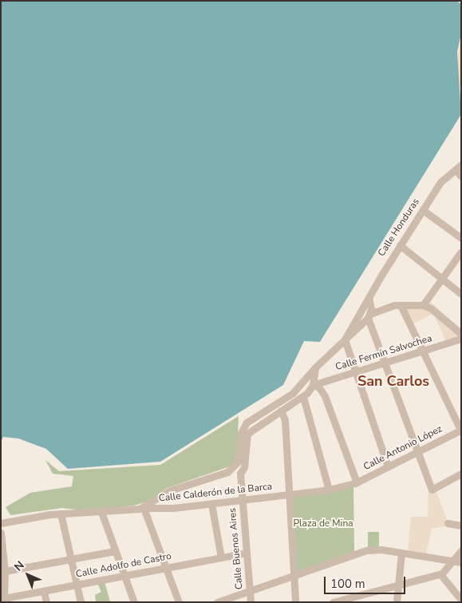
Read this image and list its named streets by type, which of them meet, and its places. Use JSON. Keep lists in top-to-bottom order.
{
  "streets": {
    "street": [
      "Calle Honduras",
      "Calle Fermín Salvochea",
      "Calle Antonio López",
      "Calle Calderón de la Barca",
      "Calle Buenos Aires",
      "Calle Adolfo de Castro"
    ]
  },
  "crossings": [
    ["Calle Calderón de la Barca", "Calle Buenos Aires"],
    ["Calle Buenos Aires", "Calle Adolfo de Castro"]
  ],
  "districts": ["San Carlos"],
  "parks": ["Plaza de Mina"],
  "scale_bar": "100 m",
  "north": "top left"
}
